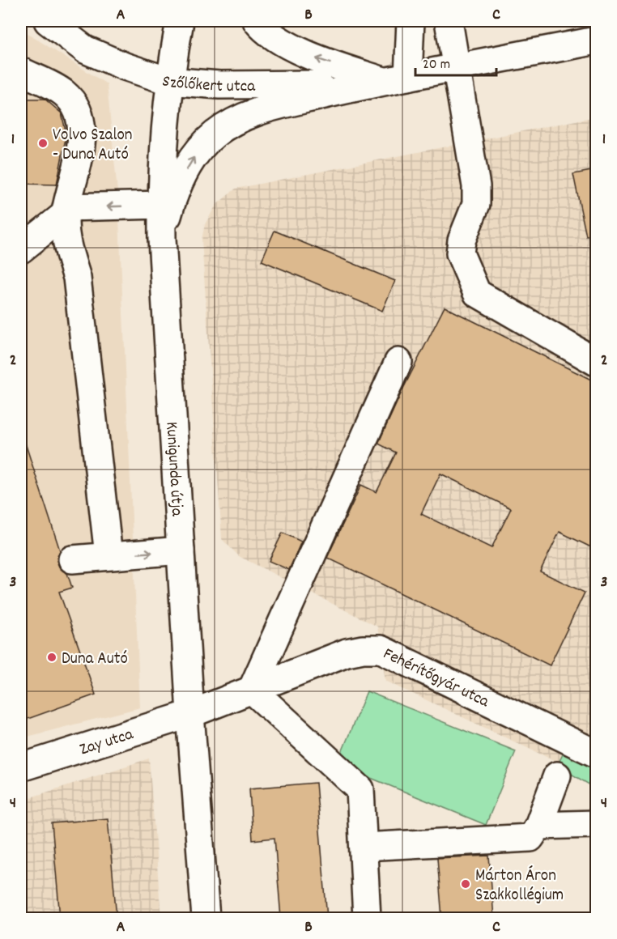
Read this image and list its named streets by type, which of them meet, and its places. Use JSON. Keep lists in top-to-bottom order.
{
  "streets": {
    "street": [
      "Szőlőkert utca",
      "Kunigunda útja",
      "Fehérítőgyár utca",
      "Zay utca"
    ]
  },
  "crossings": [
    ["Szőlőkert utca", "Kunigunda útja"],
    ["Kunigunda útja", "Fehérítőgyár utca"],
    ["Kunigunda útja", "Zay utca"],
    ["Fehérítőgyár utca", "Zay utca"]
  ],
  "places": ["Volvo Szalon - Duna Autó", "Duna Autó", "Márton Áron Szakkollégium"],
  "scale_bar": "20 m",
  "grid": {
    "columns": ["A", "B", "C"],
    "rows": [
      "1",
      "2",
      "3",
      "4"
    ]
  }
}
